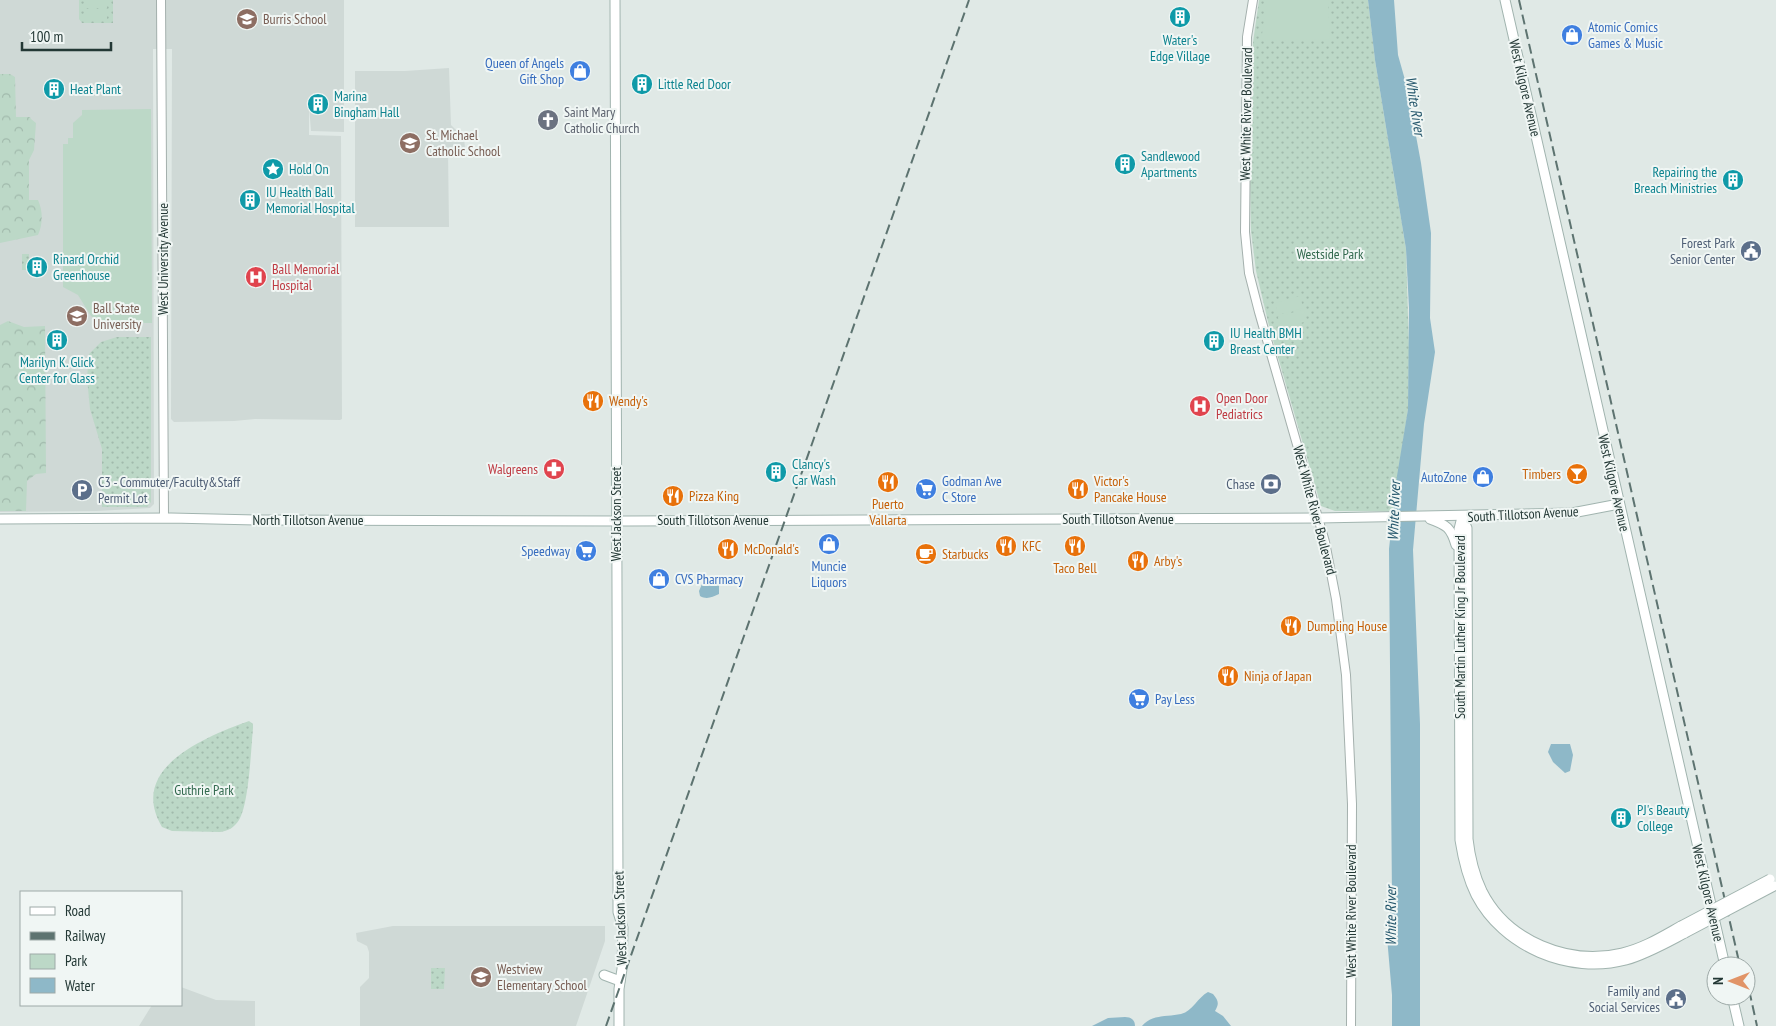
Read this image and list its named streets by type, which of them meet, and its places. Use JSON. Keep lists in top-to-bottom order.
{
  "streets": {
    "main road": [
      "West Kilgore Avenue",
      "West Jackson Street",
      "South Tillotson Avenue",
      "North Tillotson Avenue",
      "South Martin Luther King Jr Boulevard"
    ],
    "street": ["West White River Boulevard", "West University Avenue"]
  },
  "crossings": [
    ["West Kilgore Avenue", "South Tillotson Avenue"],
    ["West White River Boulevard", "South Tillotson Avenue"],
    ["West University Avenue", "North Tillotson Avenue"],
    ["West Jackson Street", "South Tillotson Avenue"],
    ["West Jackson Street", "North Tillotson Avenue"],
    ["South Tillotson Avenue", "North Tillotson Avenue"],
    ["South Tillotson Avenue", "South Martin Luther King Jr Boulevard"]
  ],
  "water": ["White River"],
  "parks": ["Westside Park", "Guthrie Park"],
  "places": {
    "building": [
      "Water's Edge Village",
      "Little Red Door",
      "Heat Plant",
      "Marina Bingham Hall",
      "Sandlewood Apartments",
      "Repairing the Breach Ministries",
      "IU Health Ball Memorial Hospital",
      "Rinard Orchid Greenhouse",
      "Marilyn K. Glick Center for Glass",
      "IU Health BMH Breast Center",
      "Clancy's Car Wash",
      "PJ's Beauty College"
    ],
    "school or university": [
      "Burris School",
      "St. Michael Catholic School",
      "Ball State University",
      "Westview Elementary School"
    ],
    "shop": [
      "Atomic Comics Games & Music",
      "Queen of Angels Gift Shop",
      "AutoZone",
      "Muncie Liquors",
      "CVS Pharmacy"
    ],
    "church": ["Saint Mary Catholic Church"],
    "place": ["Hold On"],
    "public building": ["Forest Park Senior Center", "Family and Social Services"],
    "hospital": ["Ball Memorial Hospital", "Open Door Pediatrics"],
    "restaurant": [
      "Wendy's",
      "Puerto Vallarta",
      "Victor's Pancake House",
      "Pizza King",
      "KFC",
      "Taco Bell",
      "McDonald's",
      "Arby's",
      "Dumpling House",
      "Ninja of Japan"
    ],
    "pharmacy": ["Walgreens"],
    "bar": ["Timbers"],
    "bank": ["Chase"],
    "supermarket": ["Godman Ave C Store", "Speedway", "Pay Less"],
    "parking": ["C3 - Commuter/Faculty&Staff Permit Lot"],
    "cafe": ["Starbucks"]
  },
  "legend": [
    "Road",
    "Railway",
    "Park",
    "Water"
  ],
  "scale_bar": "100 m",
  "north": "left"
}
